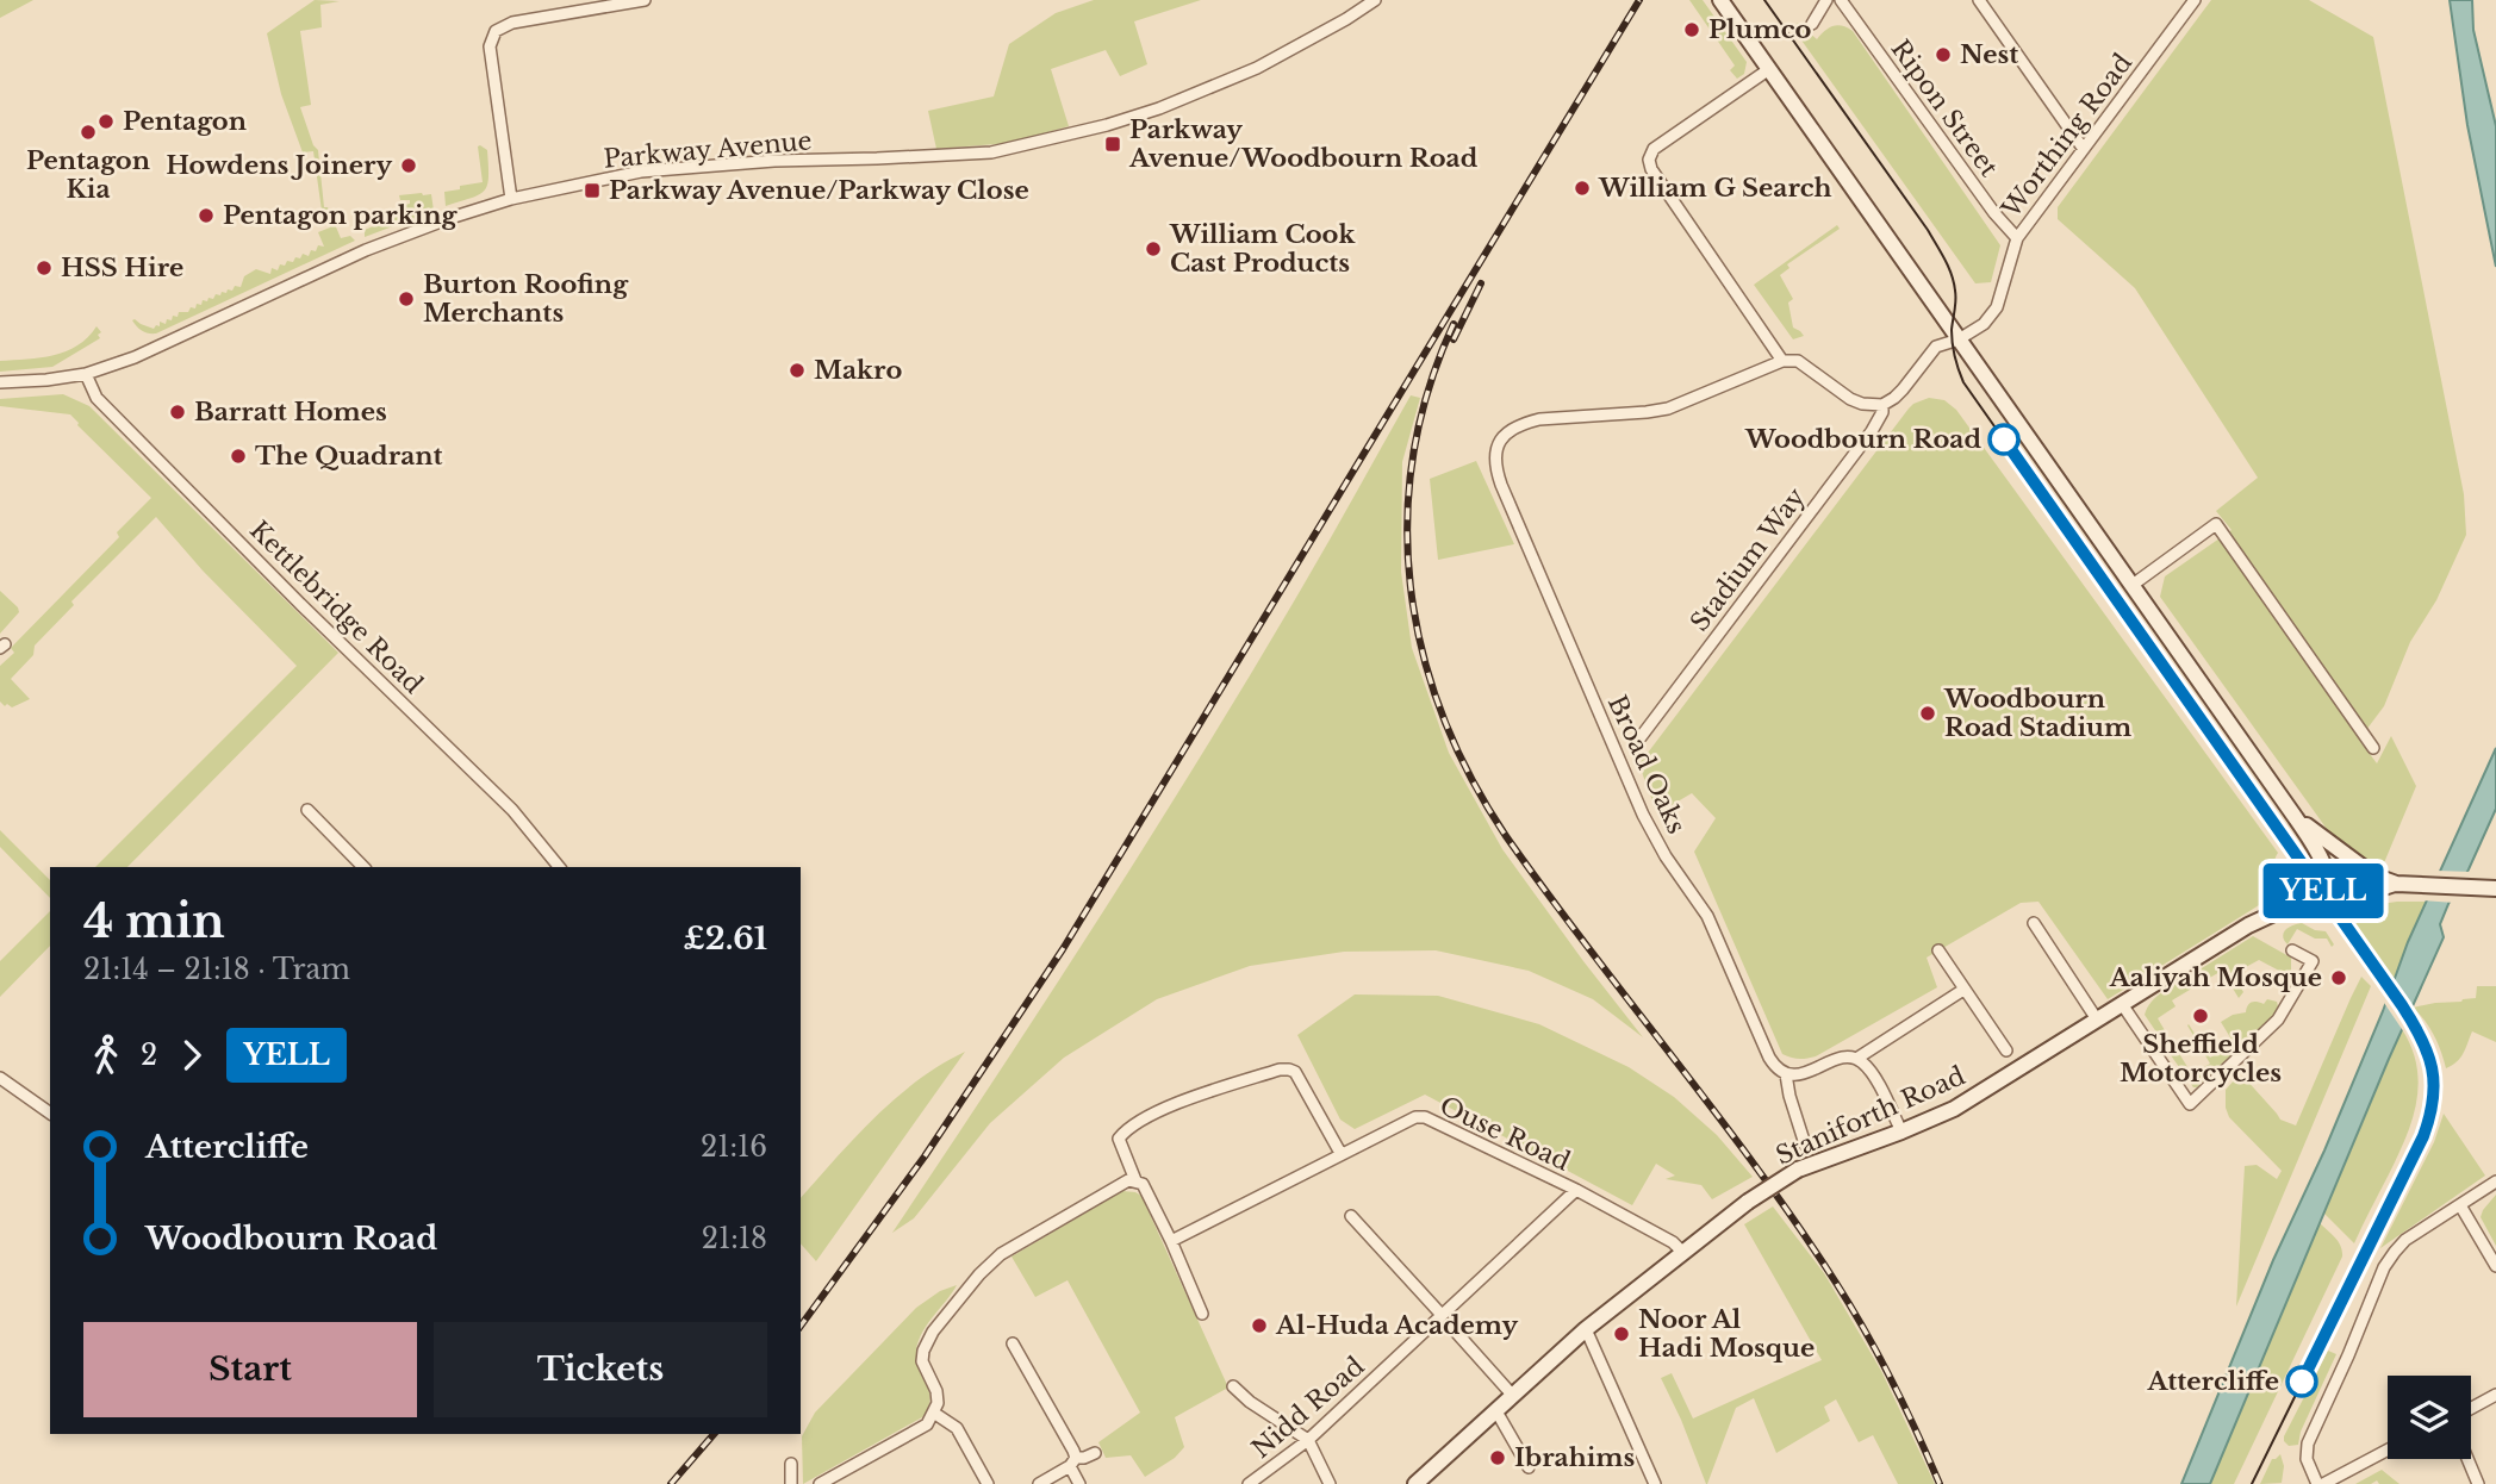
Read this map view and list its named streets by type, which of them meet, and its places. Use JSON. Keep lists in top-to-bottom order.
{
  "streets": {
    "main road": ["Staniforth Road"],
    "street": [
      "Ripon Street",
      "Worthing Road",
      "Parkway Avenue",
      "Stadium Way",
      "Kettlebridge Road",
      "Broad Oaks",
      "Ouse Road",
      "Nidd Road"
    ]
  },
  "crossings": [
    ["Ripon Street", "Worthing Road"],
    ["Worthing Road", "Stadium Way"],
    ["Parkway Avenue", "Kettlebridge Road"],
    ["Staniforth Road", "Ouse Road"],
    ["Ouse Road", "Nidd Road"]
  ],
  "places": {
    "other": [
      "Plumco",
      "Nest",
      "Pentagon",
      "Pentagon Kia",
      "Howdens Joinery",
      "William G Search",
      "Pentagon parking",
      "William Cook Cast Products",
      "HSS Hire",
      "Burton Roofing Merchants",
      "Makro",
      "Barratt Homes",
      "Woodbourn Road",
      "The Quadrant",
      "Woodbourn Road Stadium",
      "Aaliyah Mosque",
      "Sheffield Motorcycles",
      "Al-Huda Academy",
      "Noor Al Hadi Mosque",
      "Attercliffe",
      "Ibrahims"
    ],
    "transit": ["Parkway Avenue/Woodbourn Road", "Parkway Avenue/Parkway Close"]
  },
  "lines": ["tram line YELL"],
  "page": {
    "on_map": "YELL",
    "heading": ["4 min", "21:14 – 21:18 · Tram", "£2.61"],
    "legs": ["2", "YELL"],
    "list": [
      {
        "name": "Attercliffe",
        "value": "21:16"
      },
      {
        "name": "Woodbourn Road",
        "value": "21:18"
      }
    ],
    "buttons": ["Start", "Tickets"]
  }
}
